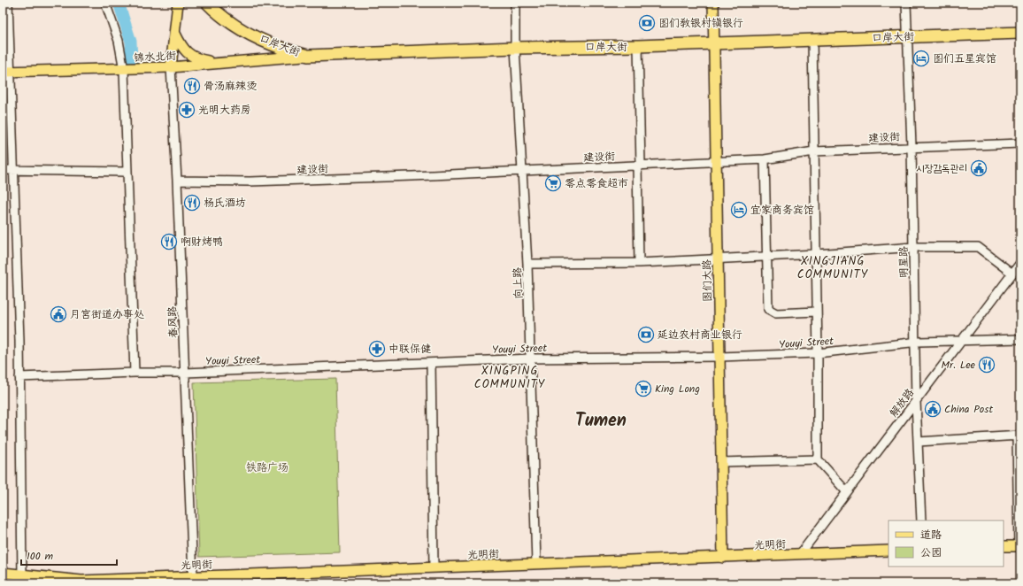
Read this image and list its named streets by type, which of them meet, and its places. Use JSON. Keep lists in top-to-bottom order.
{
  "streets": {
    "highway": ["口岸大街"],
    "main road": ["锦水北街", "图们大路", "光明街"],
    "street": [
      "建设街",
      "明星路",
      "向上路",
      "春风路",
      "Youyi Street",
      "解放路"
    ]
  },
  "crossings": [
    ["口岸大街", "锦水北街"],
    ["口岸大街", "明星路"],
    ["口岸大街", "图们大路"],
    ["口岸大街", "向上路"],
    ["锦水北街", "春风路"],
    ["建设街", "明星路"],
    ["建设街", "图们大路"],
    ["建设街", "向上路"],
    ["建设街", "春风路"],
    ["明星路", "Youyi Street"],
    ["明星路", "解放路"],
    ["图们大路", "Youyi Street"],
    ["图们大路", "光明街"],
    ["向上路", "Youyi Street"],
    ["向上路", "光明街"],
    ["春风路", "Youyi Street"],
    ["春风路", "光明街"],
    ["Youyi Street", "解放路"],
    ["解放路", "光明街"]
  ],
  "districts": ["XINGJIANG COMMUNITY", "XINGPING COMMUNITY", "Tumen"],
  "parks": ["铁路广场"],
  "places": {
    "bank": ["图们教银村镇银行", "延边农村商业银行"],
    "hotel": ["图们五星宾馆", "宜家商务宾馆"],
    "restaurant": [
      "骨汤麻辣烫",
      "杨氏酒坊",
      "啊财烤鸭",
      "Mr. Lee"
    ],
    "pharmacy": ["光明大药房", "中联保健"],
    "public building": ["시장감독관리", "月宫街道办事处", "China Post"],
    "supermarket": ["零点零食超市", "King Long"]
  },
  "legend": ["道路", "公园"],
  "scale_bar": "100 m"
}
